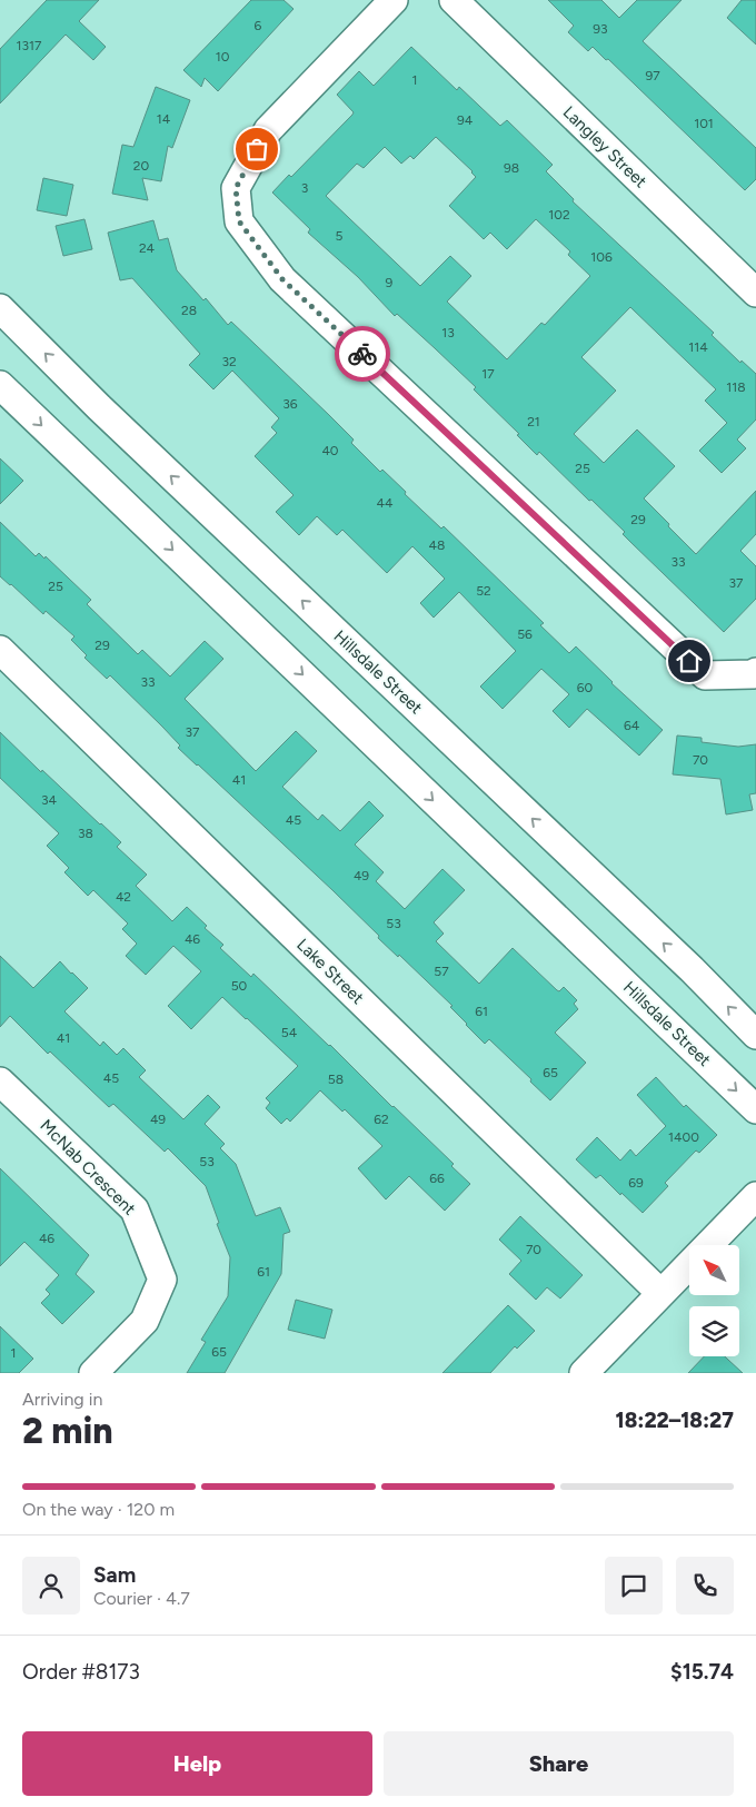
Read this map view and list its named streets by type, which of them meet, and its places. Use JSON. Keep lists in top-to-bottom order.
{
  "streets": {
    "street": [
      "Langley Street",
      "Hillsdale Street",
      "Lake Street",
      "McNab Crescent"
    ]
  },
  "house_numbers": [
    "6",
    "93",
    "1317",
    "10",
    "97",
    "1",
    "14",
    "94",
    "101",
    "20",
    "98",
    "3",
    "102",
    "5",
    "24",
    "106",
    "9",
    "28",
    "13",
    "114",
    "32",
    "17",
    "118",
    "36",
    "21",
    "40",
    "25",
    "44",
    "29",
    "48",
    "33",
    "37",
    "25",
    "52",
    "56",
    "29",
    "33",
    "60",
    "64",
    "37",
    "70",
    "41",
    "34",
    "45",
    "38",
    "49",
    "42",
    "53",
    "46",
    "57",
    "50",
    "61",
    "54",
    "41",
    "65",
    "45",
    "58",
    "49",
    "62",
    "1400",
    "53",
    "66",
    "69",
    "46",
    "70",
    "61",
    "65",
    "1"
  ],
  "north": "top left",
  "page": {
    "heading": ["2 min", "Arriving in", "18:22–18:27"],
    "panel": [
      "Sam",
      "Courier · 4.7",
      "Order #8173",
      "$15.74"
    ],
    "bar": "On the way · 120 m",
    "buttons": ["Help", "Share"]
  }
}
